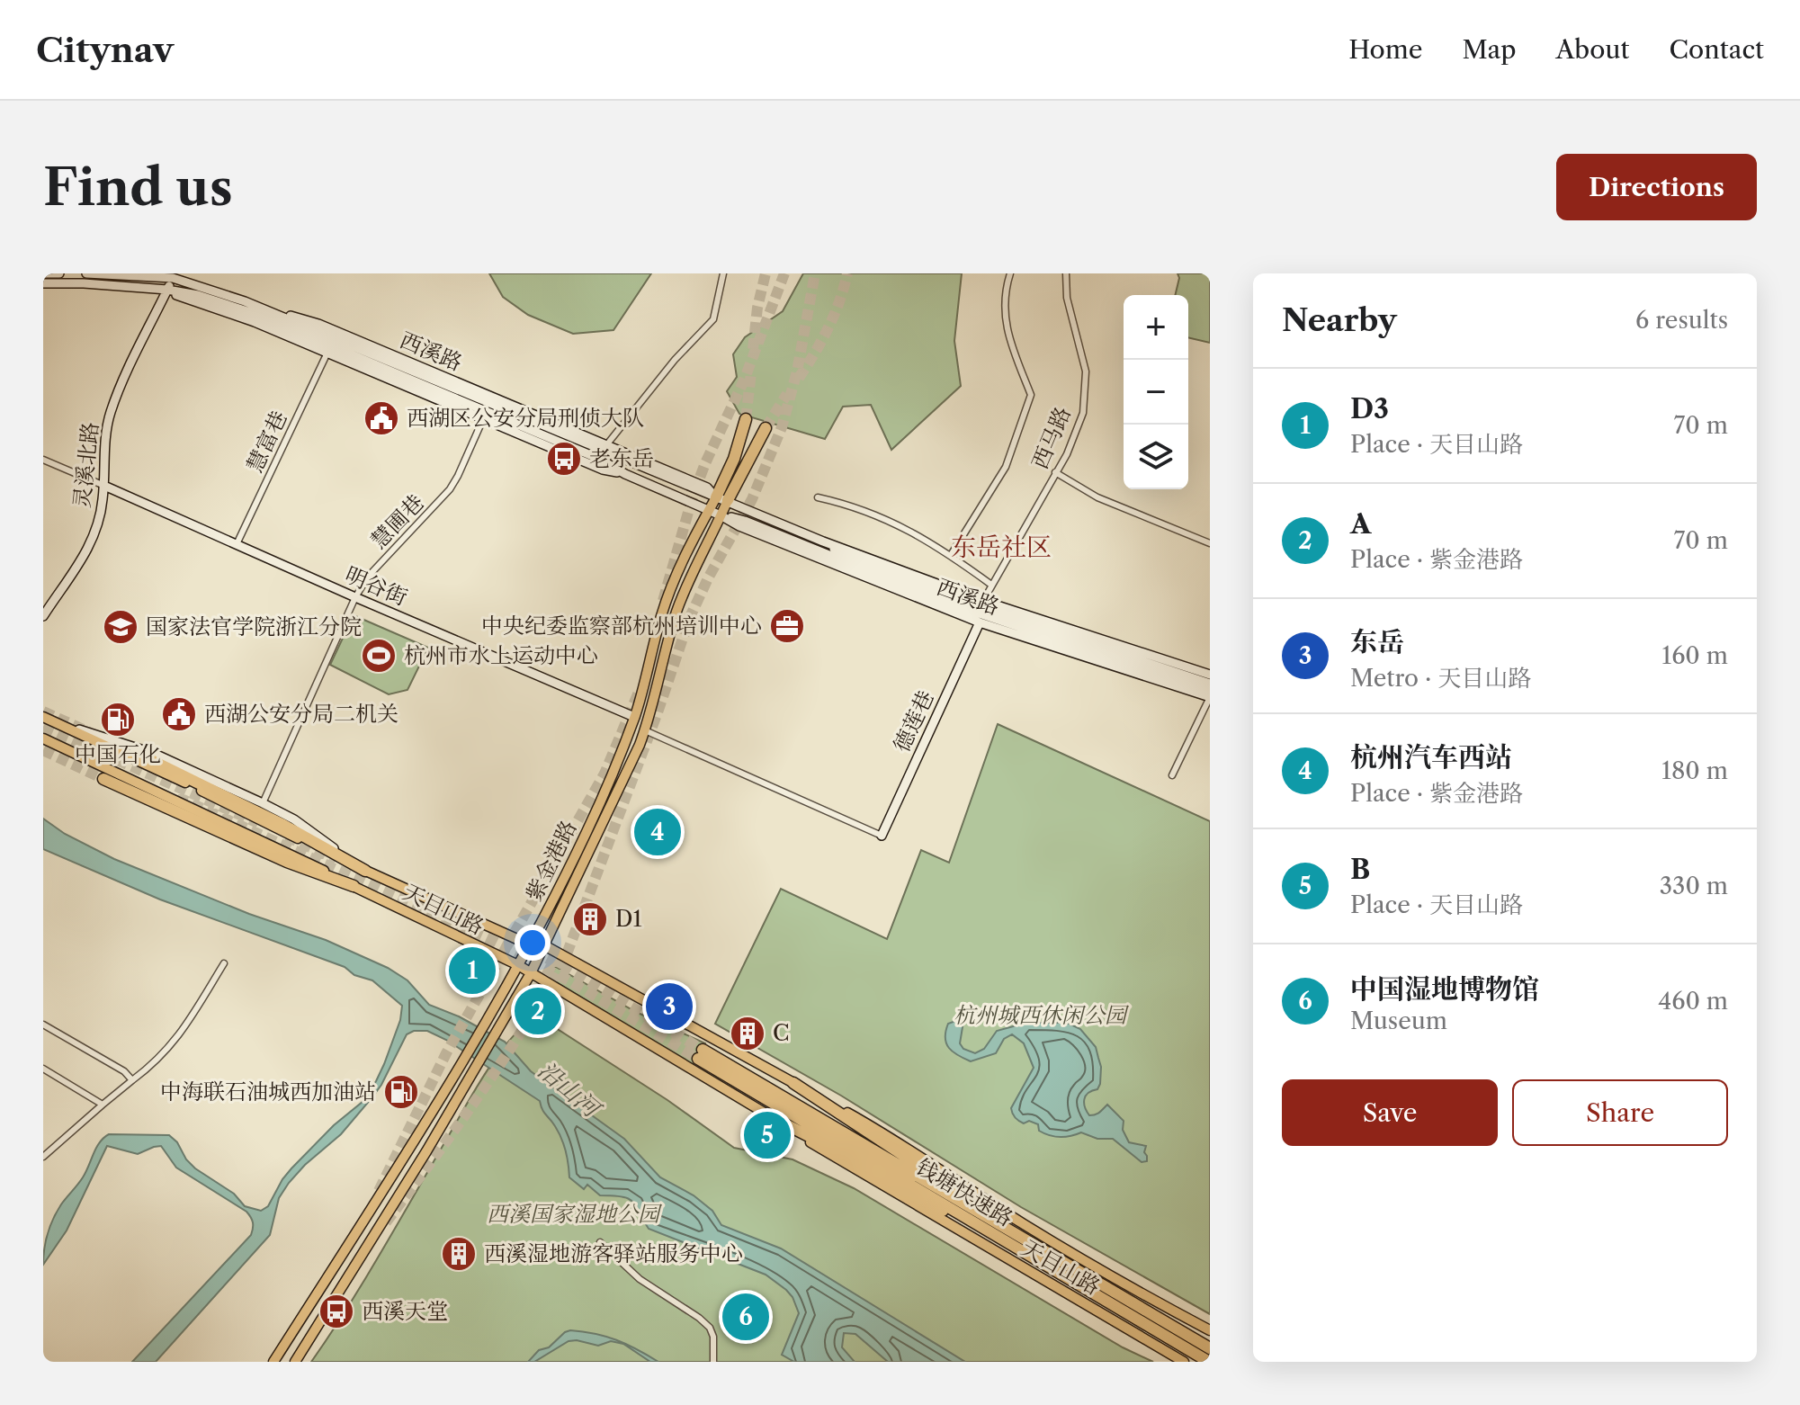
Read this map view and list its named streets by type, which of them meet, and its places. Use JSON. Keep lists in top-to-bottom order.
{
  "streets": {
    "highway": ["钱塘快速路"],
    "main road": [
      "西溪路",
      "灵溪北路",
      "明谷街",
      "德莲巷",
      "紫金港路",
      "天目山路"
    ],
    "street": ["西马路", "慧富巷", "慧圃巷"]
  },
  "crossings": [
    ["西溪路", "西马路"],
    ["西溪路", "慧富巷"],
    ["西溪路", "灵溪北路"],
    ["西溪路", "慧圃巷"],
    ["西溪路", "德莲巷"],
    ["西溪路", "紫金港路"],
    ["慧富巷", "明谷街"],
    ["灵溪北路", "明谷街"],
    ["慧圃巷", "明谷街"],
    ["慧圃巷", "天目山路"],
    ["明谷街", "紫金港路"],
    ["紫金港路", "天目山路"]
  ],
  "districts": ["东岳社区"],
  "water": ["沿山河"],
  "parks": ["杭州城西休闲公园", "西溪国家湿地公园"],
  "places": {
    "public building": ["西湖区公安分局刑侦大队", "西湖公安分局二机关"],
    "bus stop": ["老东岳", "西溪天堂"],
    "office": ["中央纪委监察部杭州培训中心"],
    "school or university": ["国家法官学院浙江分院"],
    "sports": ["杭州市水上运动中心"],
    "fuel station": ["中国石化", "中海联石油城西加油站"],
    "building": ["D1", "C", "西溪湿地游客驿站服务中心"]
  },
  "page": {
    "header": "Citynav",
    "nav": [
      "Home",
      "Map",
      "About",
      "Contact"
    ],
    "buttons": [
      "Directions",
      ["Save", "Share"]
    ],
    "title": "Find us",
    "heading": ["Nearby", "6 results"],
    "map_buttons": ["+", "−"],
    "list": [
      {
        "mark": "1",
        "name": "D3",
        "note": "Place · 天目山路",
        "value": "70 m"
      },
      {
        "mark": "2",
        "name": "A",
        "note": "Place · 紫金港路",
        "value": "70 m"
      },
      {
        "mark": "3",
        "name": "东岳",
        "note": "Metro · 天目山路",
        "value": "160 m"
      },
      {
        "mark": "4",
        "name": "杭州汽车西站",
        "note": "Place · 紫金港路",
        "value": "180 m"
      },
      {
        "mark": "5",
        "name": "B",
        "note": "Place · 天目山路",
        "value": "330 m"
      },
      {
        "mark": "6",
        "name": "中国湿地博物馆",
        "note": "Museum",
        "value": "460 m"
      }
    ],
    "pins": [
      "4",
      "1",
      "3",
      "2",
      "5",
      "6"
    ]
  }
}
